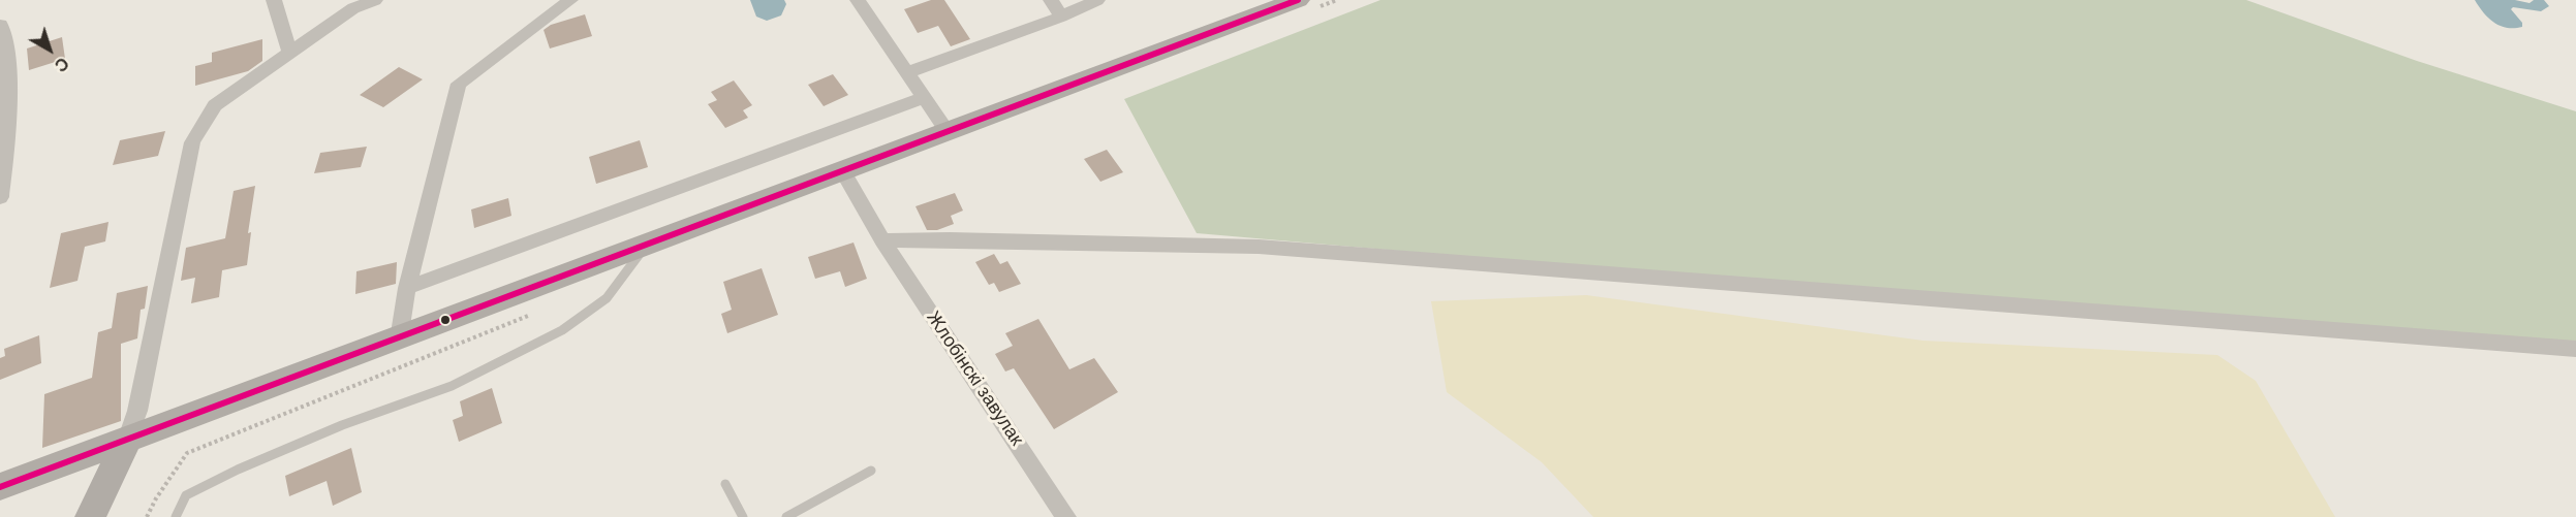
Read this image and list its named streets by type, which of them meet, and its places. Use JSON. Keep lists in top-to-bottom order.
{
  "streets": {
    "street": ["Жлобінскі завулак"]
  },
  "north": "bottom right"
}
